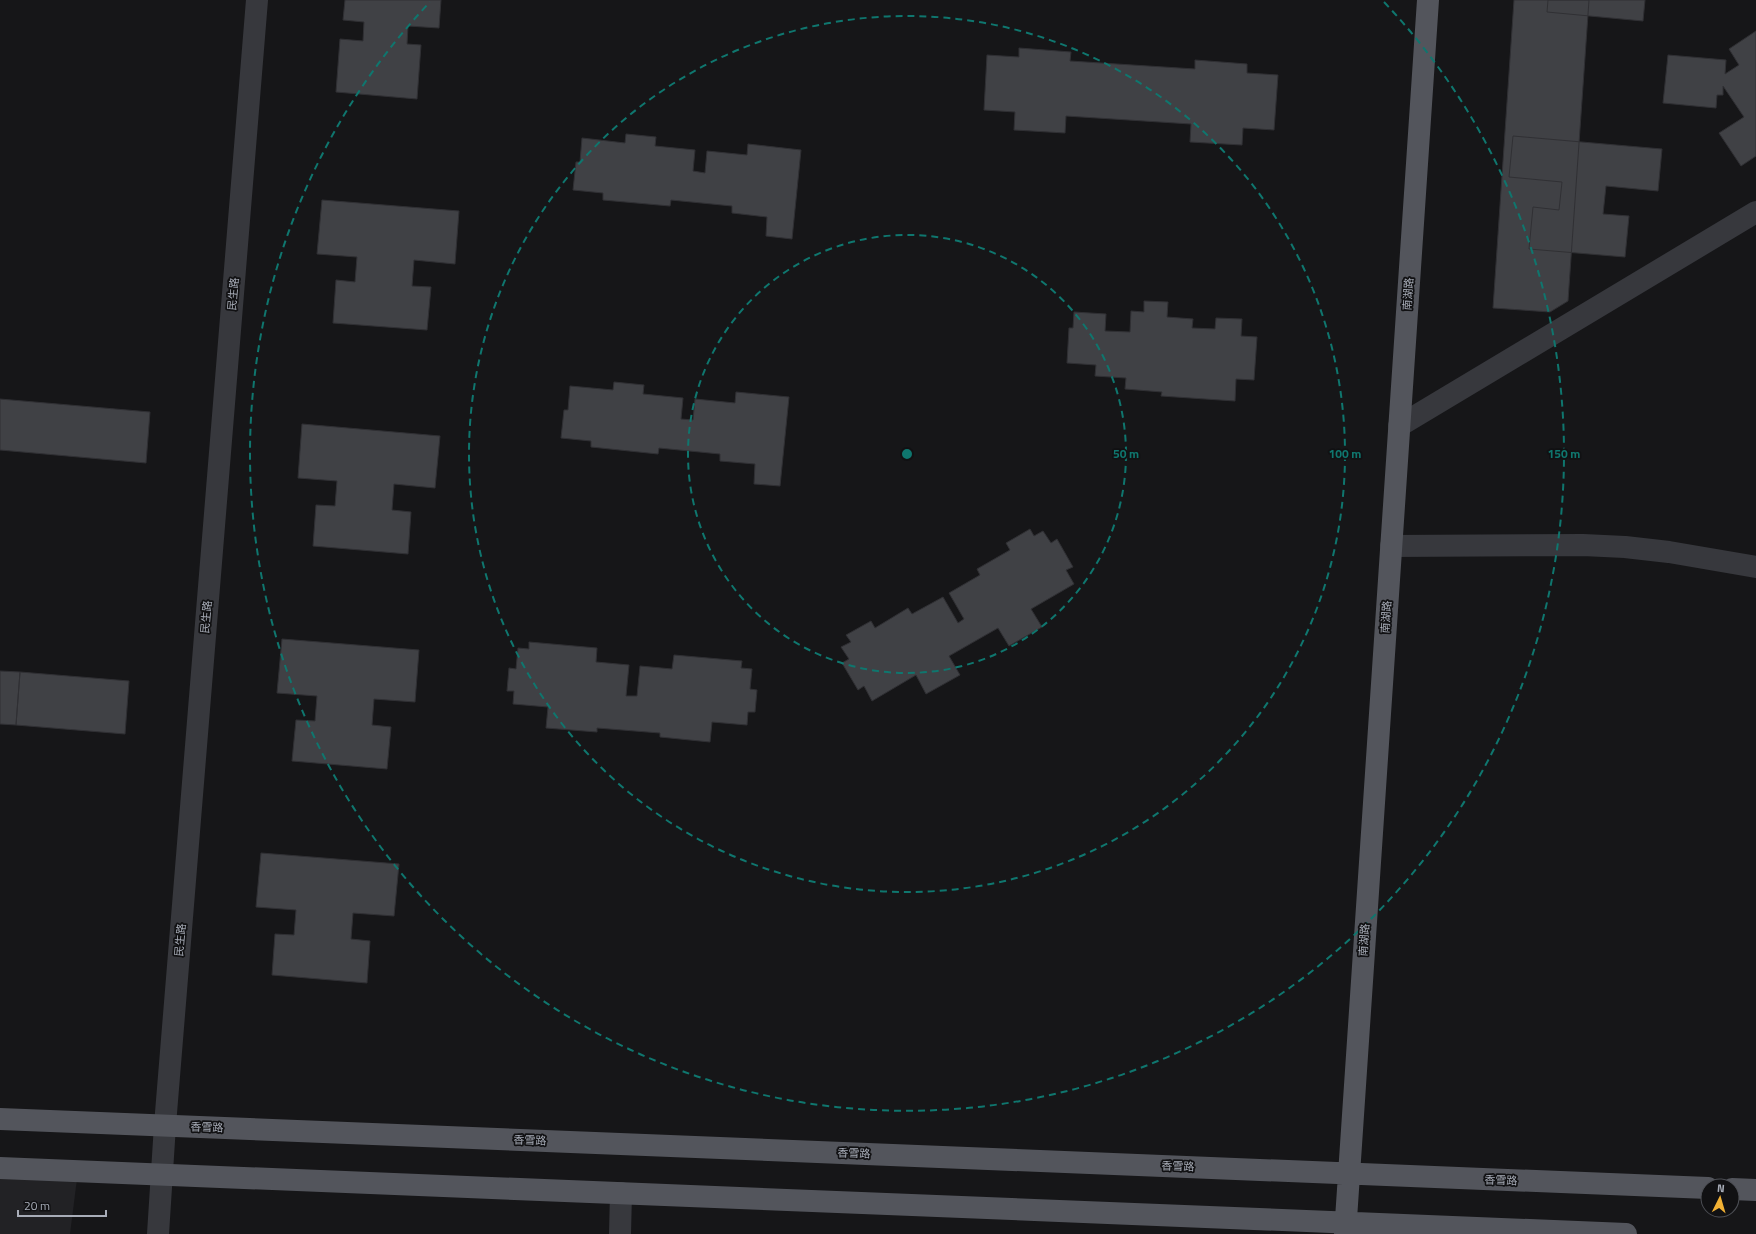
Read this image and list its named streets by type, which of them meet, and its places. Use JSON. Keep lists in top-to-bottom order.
{
  "streets": {
    "main road": ["南湖路", "香雪路"],
    "street": ["民生路"]
  },
  "crossings": [
    ["民生路", "香雪路"],
    ["南湖路", "香雪路"]
  ],
  "scale_bar": "20 m",
  "north": "top",
  "rings": ["50 m", "100 m", "150 m"]
}
